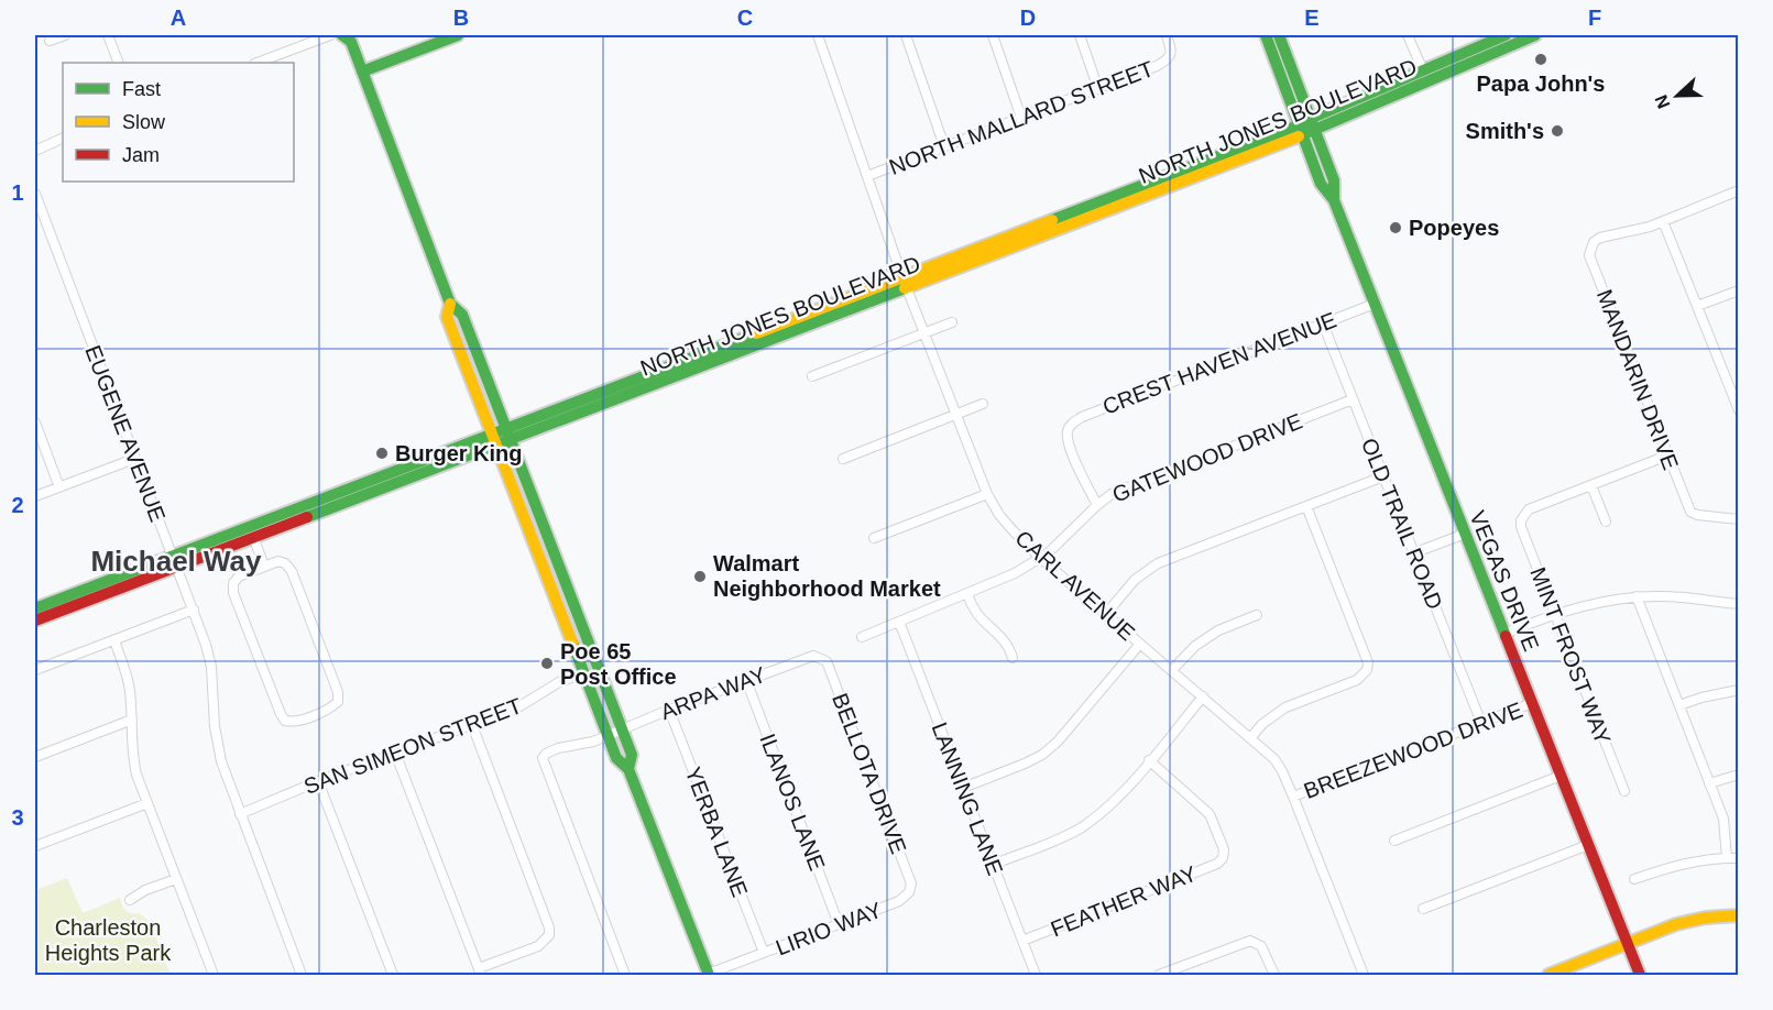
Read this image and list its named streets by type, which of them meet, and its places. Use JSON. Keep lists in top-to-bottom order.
{
  "streets": {
    "main road": ["NORTH JONES BOULEVARD", "VEGAS DRIVE"],
    "street": [
      "NORTH MALLARD STREET",
      "CREST HAVEN AVENUE",
      "MANDARIN DRIVE",
      "EUGENE AVENUE",
      "GATEWOOD DRIVE",
      "OLD TRAIL ROAD",
      "CARL AVENUE",
      "MINT FROST WAY",
      "ARPA WAY",
      "SAN SIMEON STREET",
      "BREEZEWOOD DRIVE",
      "BELLOTA DRIVE",
      "LANNING LANE",
      "ILANOS LANE",
      "YERBA LANE",
      "FEATHER WAY",
      "LIRIO WAY"
    ]
  },
  "crossings": [
    ["NORTH MALLARD STREET", "CARL AVENUE"],
    ["NORTH JONES BOULEVARD", "EUGENE AVENUE"],
    ["NORTH JONES BOULEVARD", "VEGAS DRIVE"],
    ["NORTH JONES BOULEVARD", "CARL AVENUE"],
    ["CREST HAVEN AVENUE", "GATEWOOD DRIVE"],
    ["CREST HAVEN AVENUE", "OLD TRAIL ROAD"],
    ["CREST HAVEN AVENUE", "VEGAS DRIVE"],
    ["EUGENE AVENUE", "SAN SIMEON STREET"],
    ["GATEWOOD DRIVE", "OLD TRAIL ROAD"],
    ["GATEWOOD DRIVE", "CARL AVENUE"],
    ["GATEWOOD DRIVE", "LANNING LANE"],
    ["OLD TRAIL ROAD", "BREEZEWOOD DRIVE"],
    ["VEGAS DRIVE", "BREEZEWOOD DRIVE"],
    ["CARL AVENUE", "BREEZEWOOD DRIVE"],
    ["ARPA WAY", "BELLOTA DRIVE"],
    ["ARPA WAY", "ILANOS LANE"],
    ["ARPA WAY", "YERBA LANE"],
    ["BELLOTA DRIVE", "LIRIO WAY"],
    ["LANNING LANE", "FEATHER WAY"],
    ["ILANOS LANE", "LIRIO WAY"],
    ["YERBA LANE", "LIRIO WAY"]
  ],
  "districts": ["Michael Way"],
  "parks": ["Charleston Heights Park"],
  "places": [
    "Papa John's",
    "Smith's",
    "Popeyes",
    "Burger King",
    "Walmart Neighborhood Market",
    "Poe 65 Post Office"
  ],
  "legend": ["Fast", "Slow", "Jam"],
  "north": "left",
  "grid": {
    "columns": [
      "A",
      "B",
      "C",
      "D",
      "E",
      "F"
    ],
    "rows": ["1", "2", "3"]
  }
}
